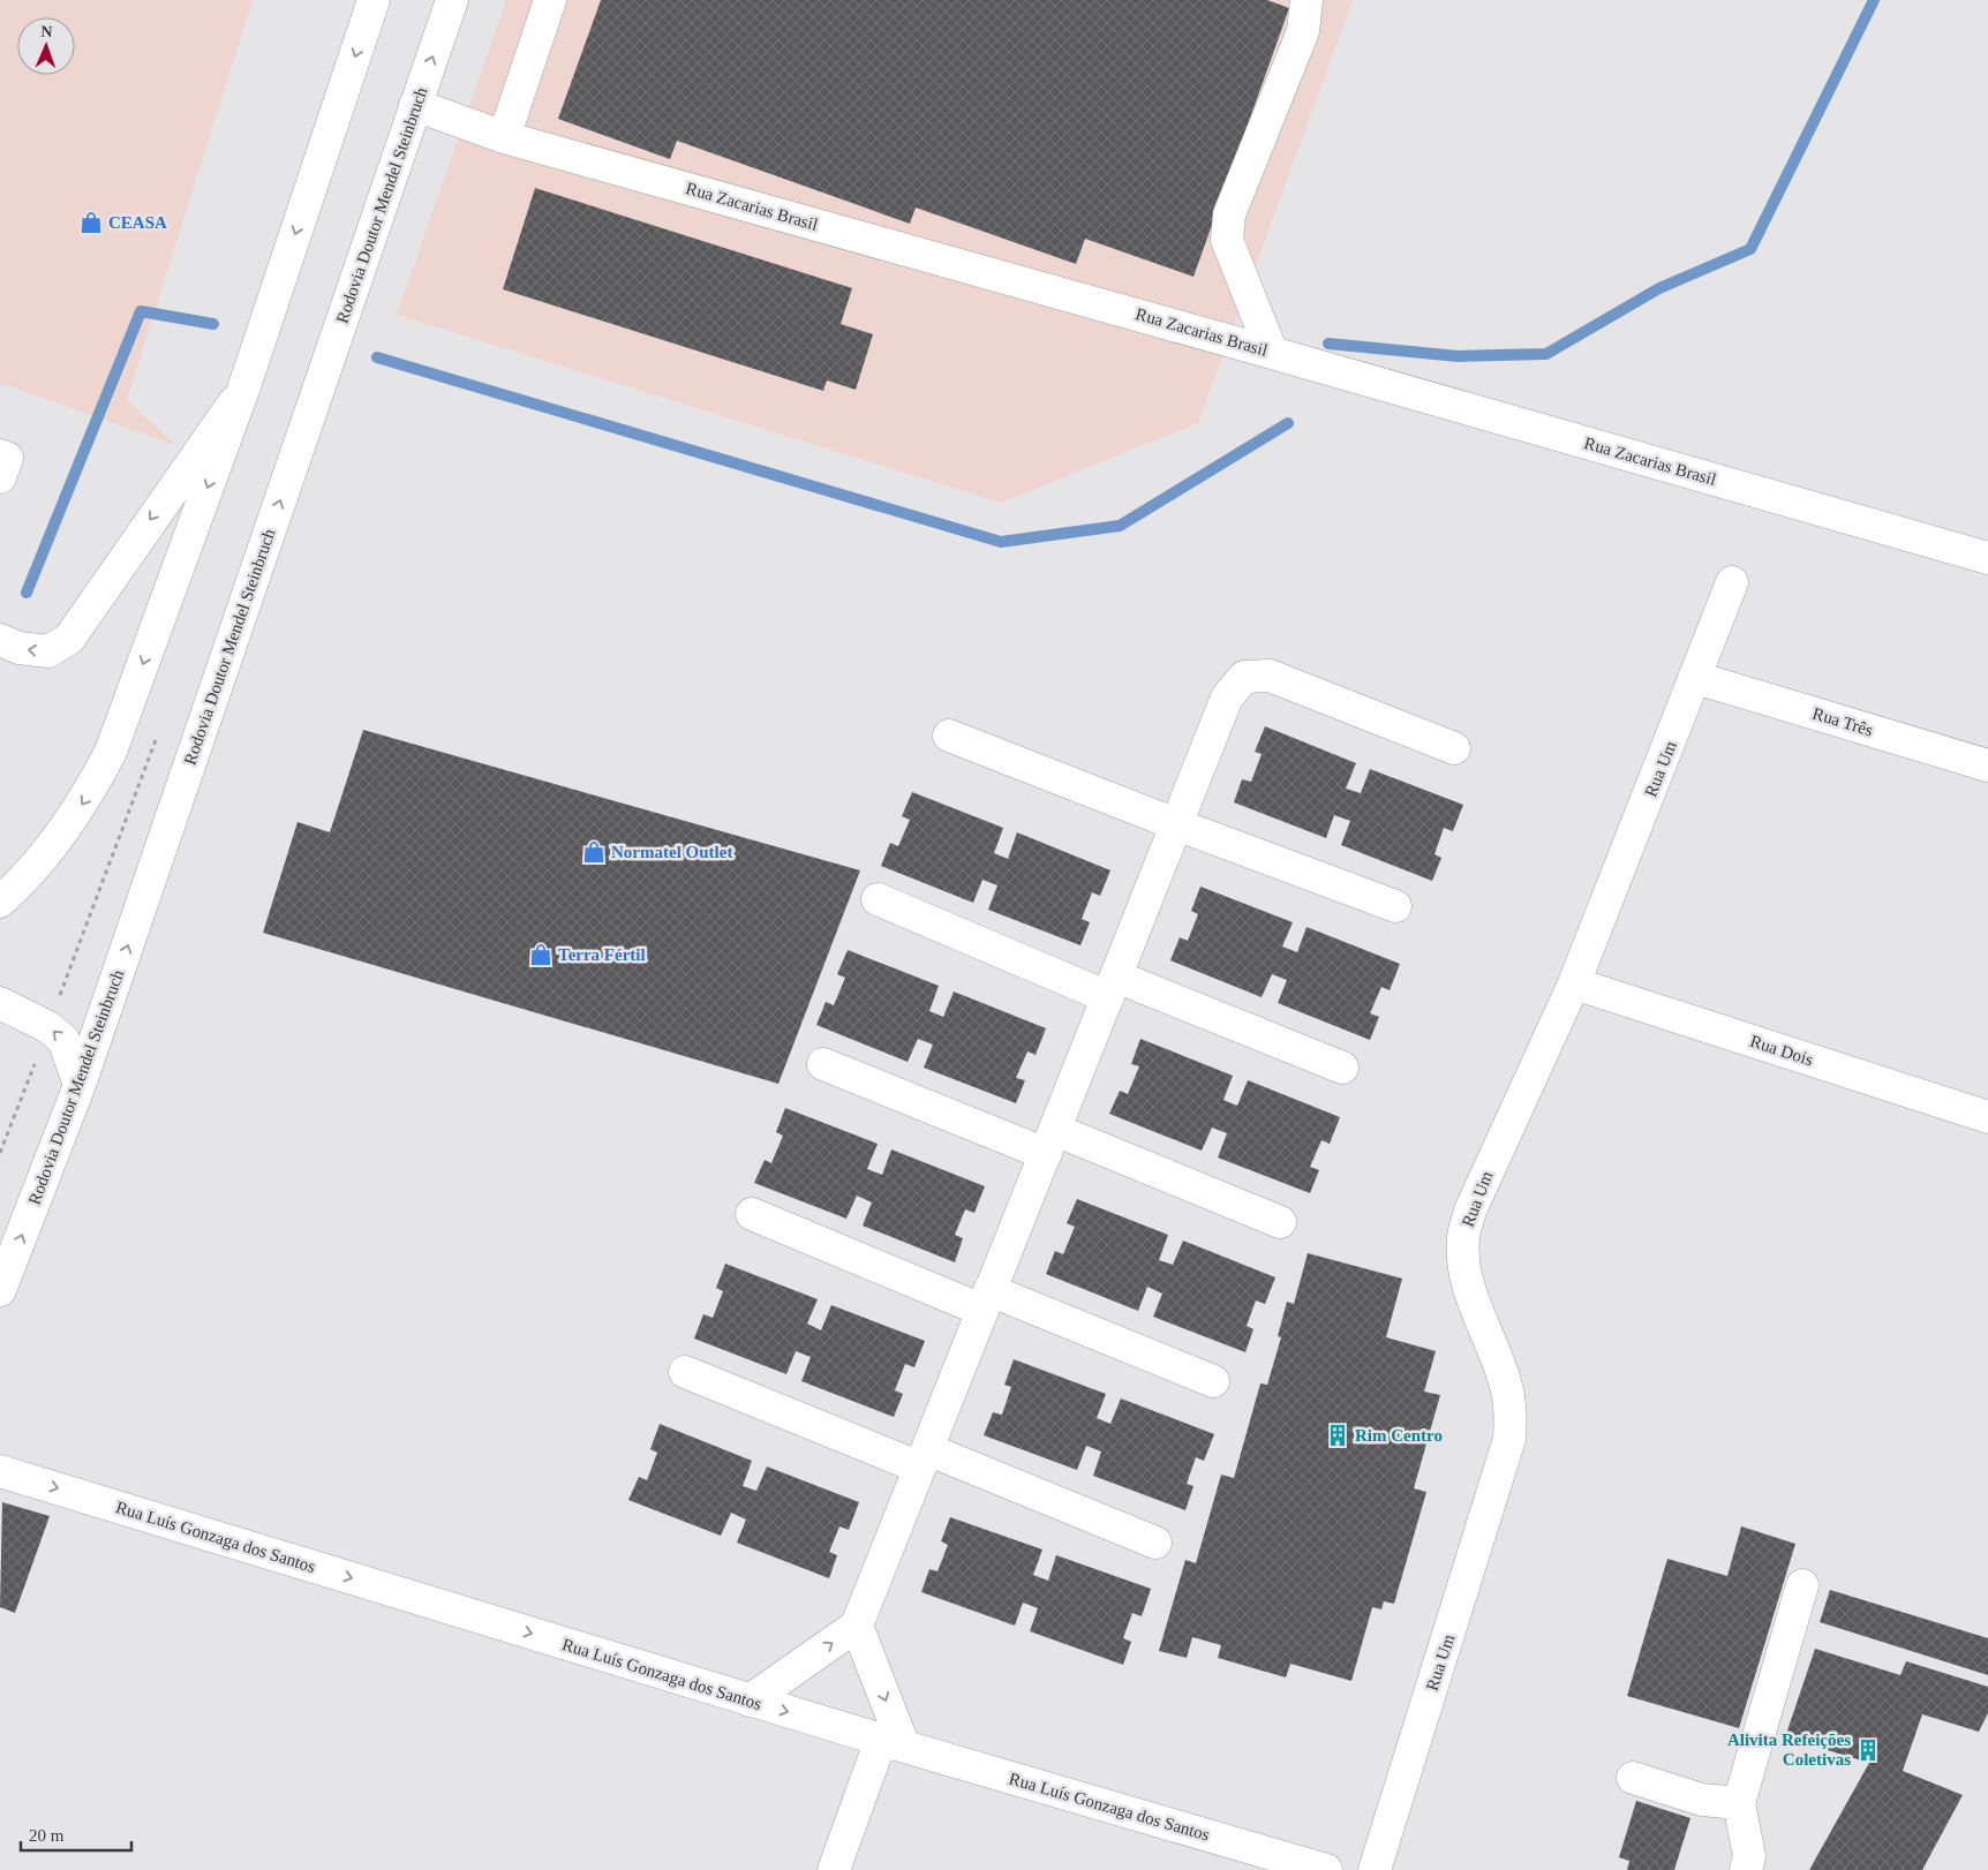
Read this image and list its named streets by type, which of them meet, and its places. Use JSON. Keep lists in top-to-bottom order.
{
  "streets": {
    "main road": [
      "Rodovia Doutor Mendel Steinbruch",
      "Rua Zacarias Brasil",
      "Rua Três",
      "Rua Um",
      "Rua Dois",
      "Rua Luís Gonzaga dos Santos"
    ]
  },
  "crossings": [
    ["Rodovia Doutor Mendel Steinbruch", "Rua Zacarias Brasil"],
    ["Rua Três", "Rua Um"],
    ["Rua Um", "Rua Dois"]
  ],
  "one_way": ["Rua Luís Gonzaga dos Santos"],
  "places": {
    "shop": ["CEASA", "Normatel Outlet", "Terra Fértil"],
    "building": ["Rim Centro", "Alivita Refeições Coletivas"]
  },
  "scale_bar": "20 m",
  "north": "top"
}
